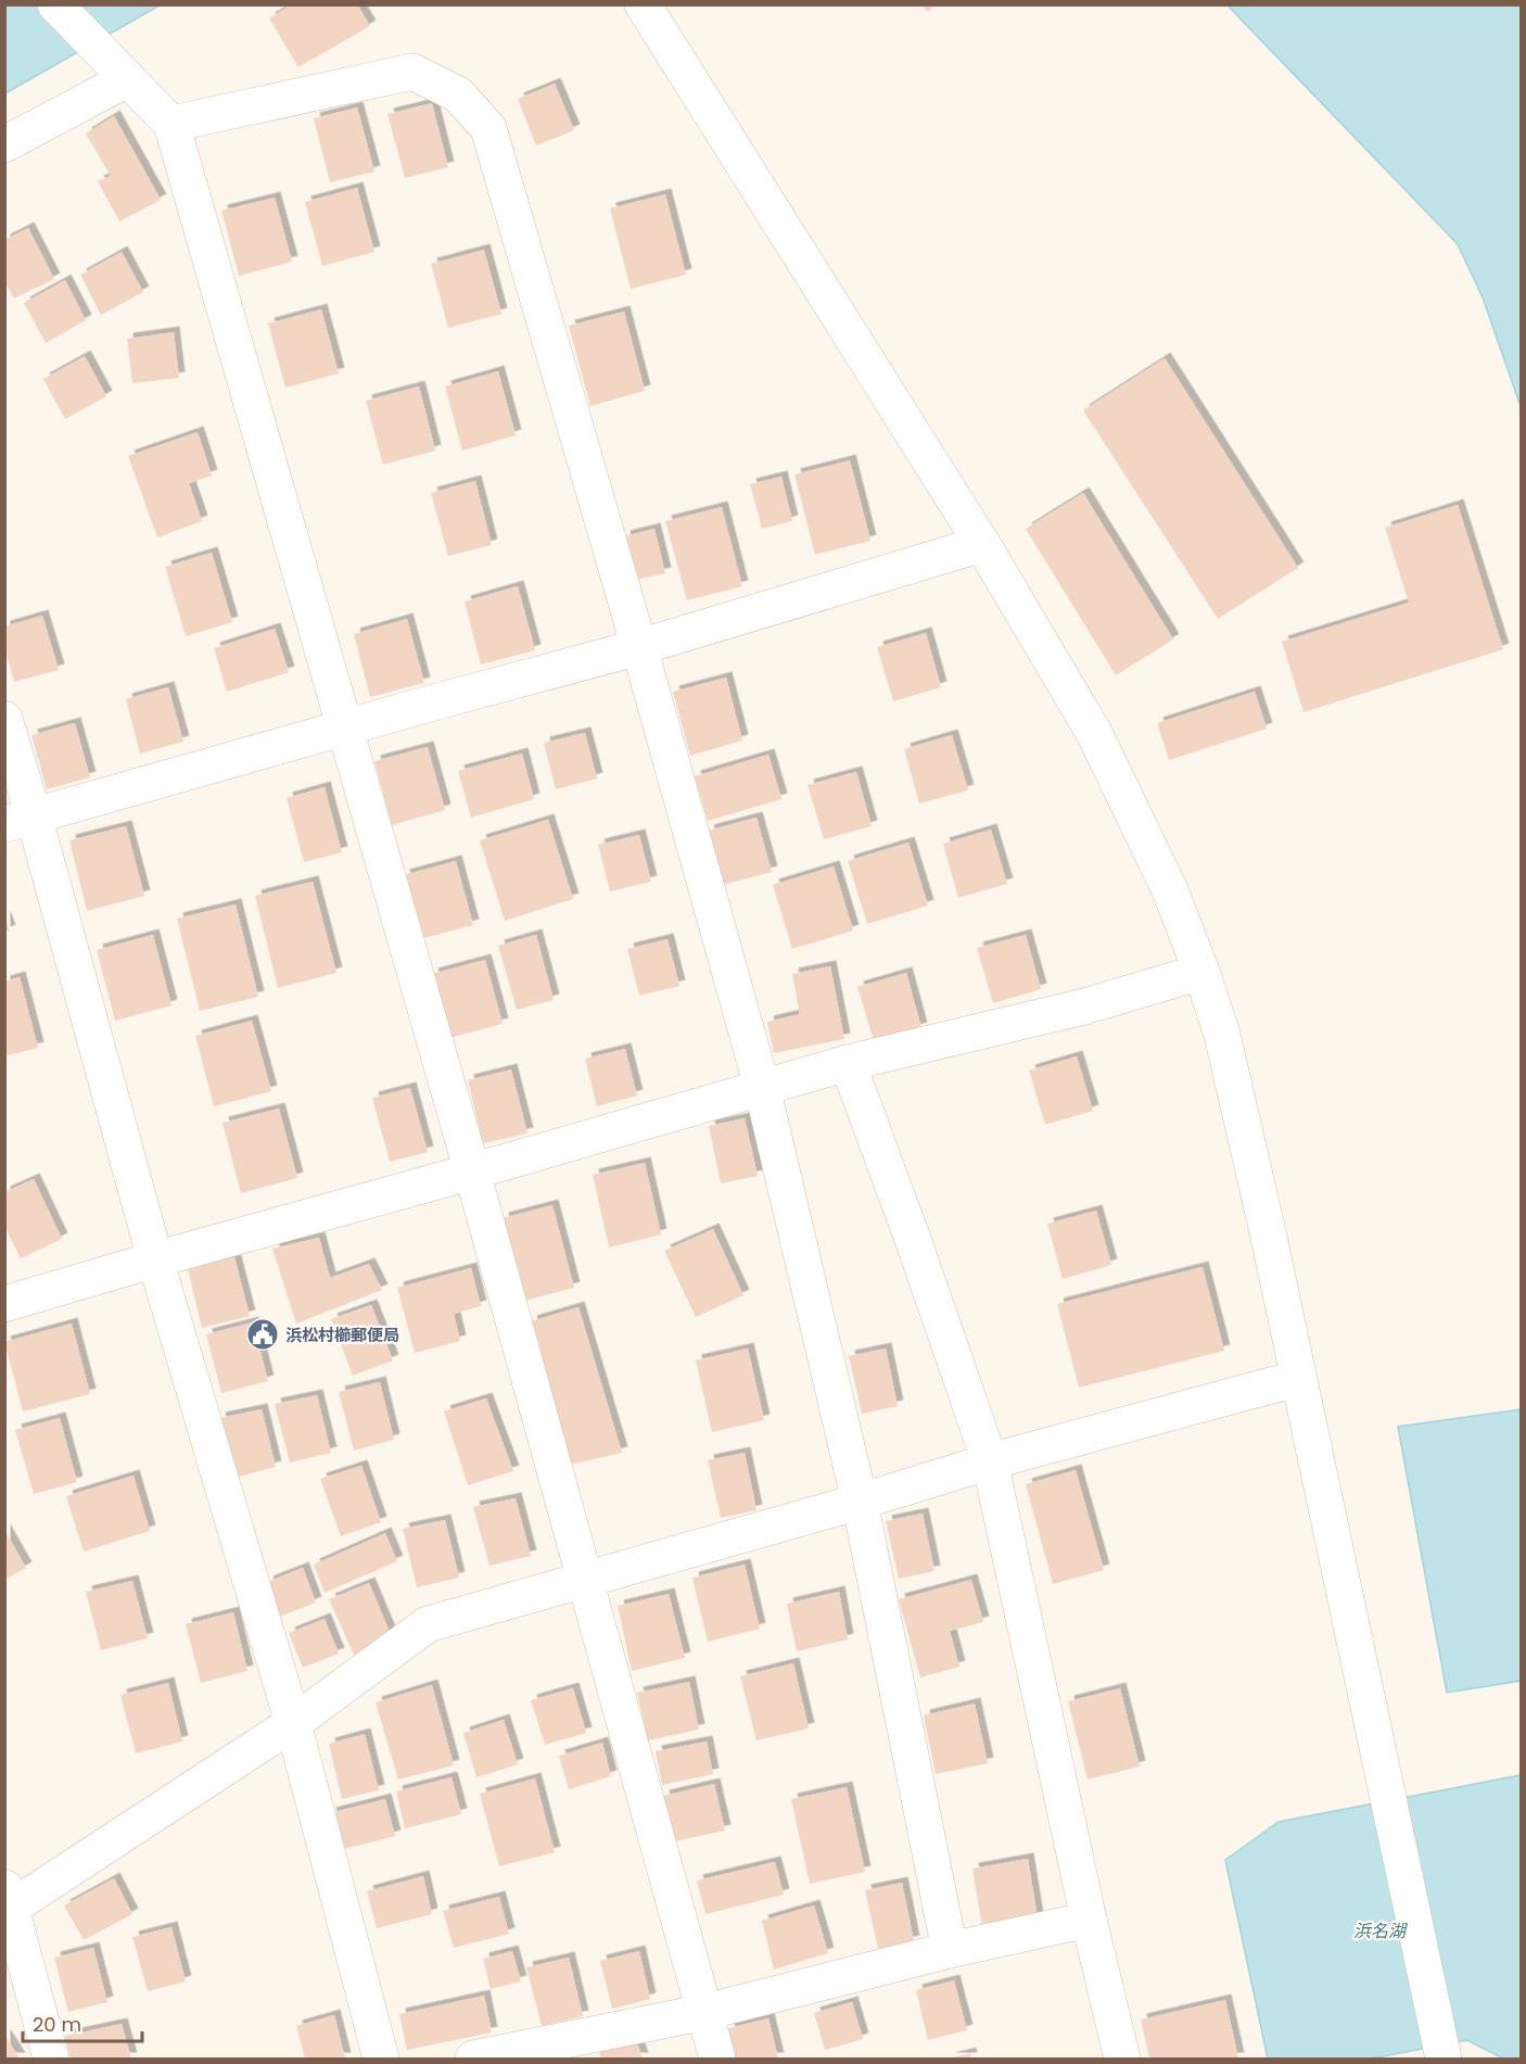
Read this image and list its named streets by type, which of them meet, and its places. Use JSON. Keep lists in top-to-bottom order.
{
  "water": ["浜名湖"],
  "places": {
    "public building": ["浜松村櫛郵便局"]
  },
  "scale_bar": "20 m"
}
